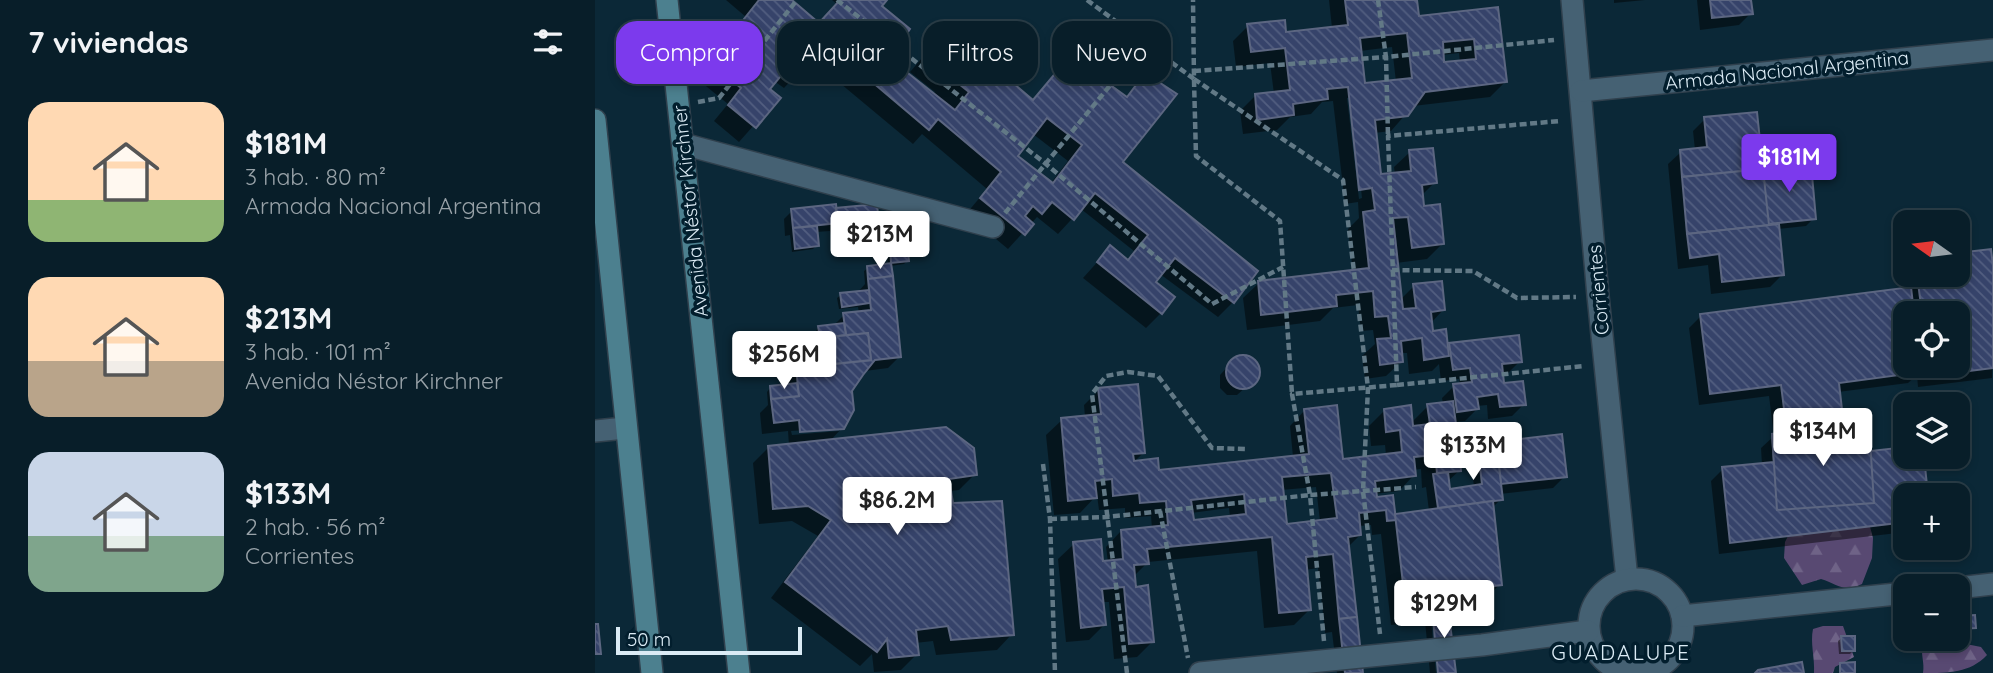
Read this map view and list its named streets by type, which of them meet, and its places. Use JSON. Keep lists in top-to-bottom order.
{
  "streets": {
    "main road": ["Avenida Néstor Kirchner"],
    "street": ["Armada Nacional Argentina", "Corrientes"]
  },
  "crossings": [
    ["Armada Nacional Argentina", "Corrientes"]
  ],
  "districts": ["GUADALUPE"],
  "scale_bar": "50 m",
  "north": "left",
  "page": {
    "heading": "7 viviendas",
    "chip": [
      "Comprar",
      "Alquilar",
      "Filtros",
      "Nuevo"
    ],
    "list": [
      {
        "name": "$181M",
        "note": "3 hab. · 80 m² · Armada Nacional Argentina"
      },
      {
        "name": "$213M",
        "note": "3 hab. · 101 m² · Avenida Néstor Kirchner"
      },
      {
        "name": "$133M",
        "note": "2 hab. · 56 m² · Corrientes"
      }
    ],
    "price": [
      "$181M",
      "$213M",
      "$256M",
      "$134M",
      "$133M",
      "$86.2M",
      "$129M"
    ],
    "map_buttons": ["+", "−"],
    "scale": "50 m"
  }
}
